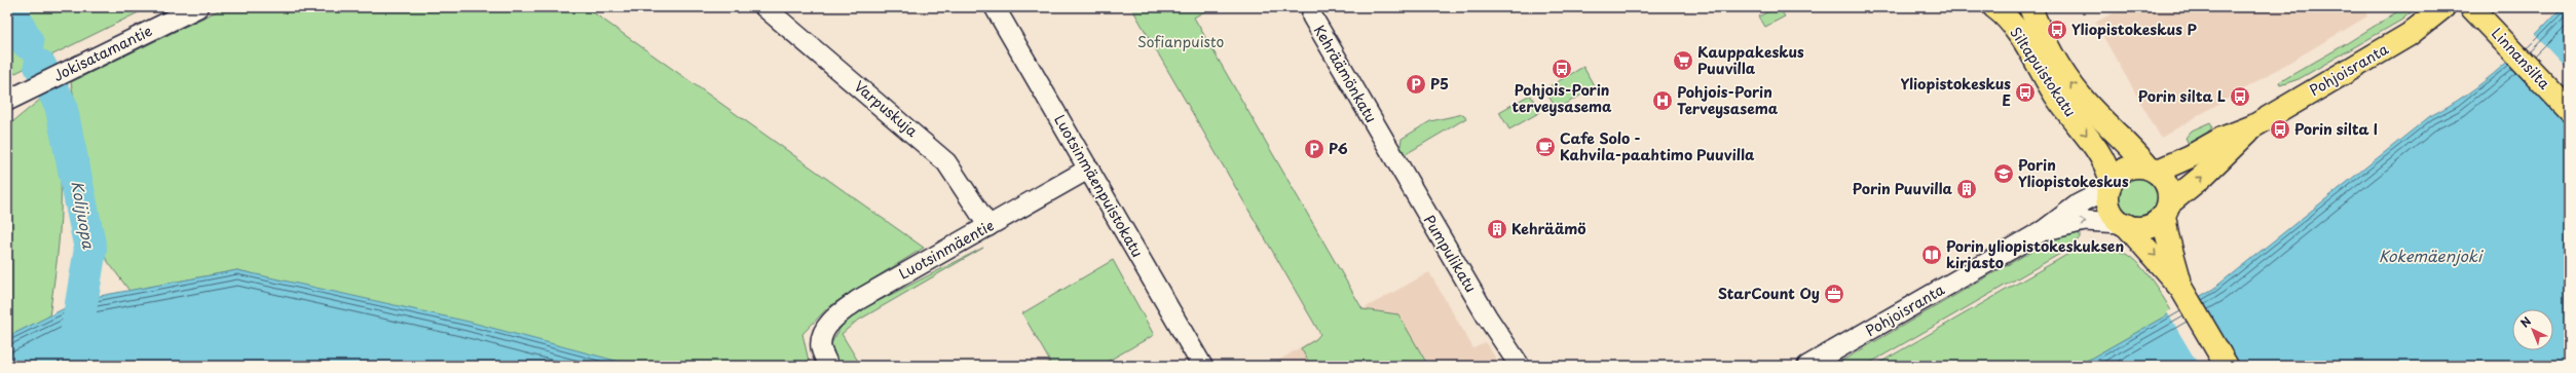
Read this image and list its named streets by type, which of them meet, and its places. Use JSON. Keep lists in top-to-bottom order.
{
  "streets": {
    "main road": ["Linnansilta", "Pohjoisranta", "Siltapuistokatu"],
    "street": [
      "Jokisatamantie",
      "Kehräämönkatu",
      "Varpuskuja",
      "Luotsinmäenpuistokatu",
      "Luotsinmäentie",
      "Pumpulikatu"
    ]
  },
  "crossings": [
    ["Pohjoisranta", "Siltapuistokatu"],
    ["Kehräämönkatu", "Pumpulikatu"],
    ["Varpuskuja", "Luotsinmäentie"],
    ["Luotsinmäenpuistokatu", "Luotsinmäentie"]
  ],
  "water": ["Kolijuopa", "Kokemäenjoki"],
  "parks": ["Sofianpuisto"],
  "places": {
    "bus stop": [
      "Yliopistokeskus P",
      "Pohjois-Porin terveysasema",
      "Yliopistokeskus E",
      "Porin silta L",
      "Porin silta I"
    ],
    "supermarket": ["Kauppakeskus Puuvilla"],
    "parking": ["P5", "P6"],
    "hospital": ["Pohjois-Porin Terveysasema"],
    "cafe": ["Cafe Solo - Kahvila-paahtimo Puuvilla"],
    "school or university": ["Porin Yliopistokeskus"],
    "building": ["Porin Puuvilla", "Kehräämö"],
    "library": ["Porin yliopistokeskuksen kirjasto"],
    "office": ["StarCount Oy"]
  },
  "north": "top left"
}
